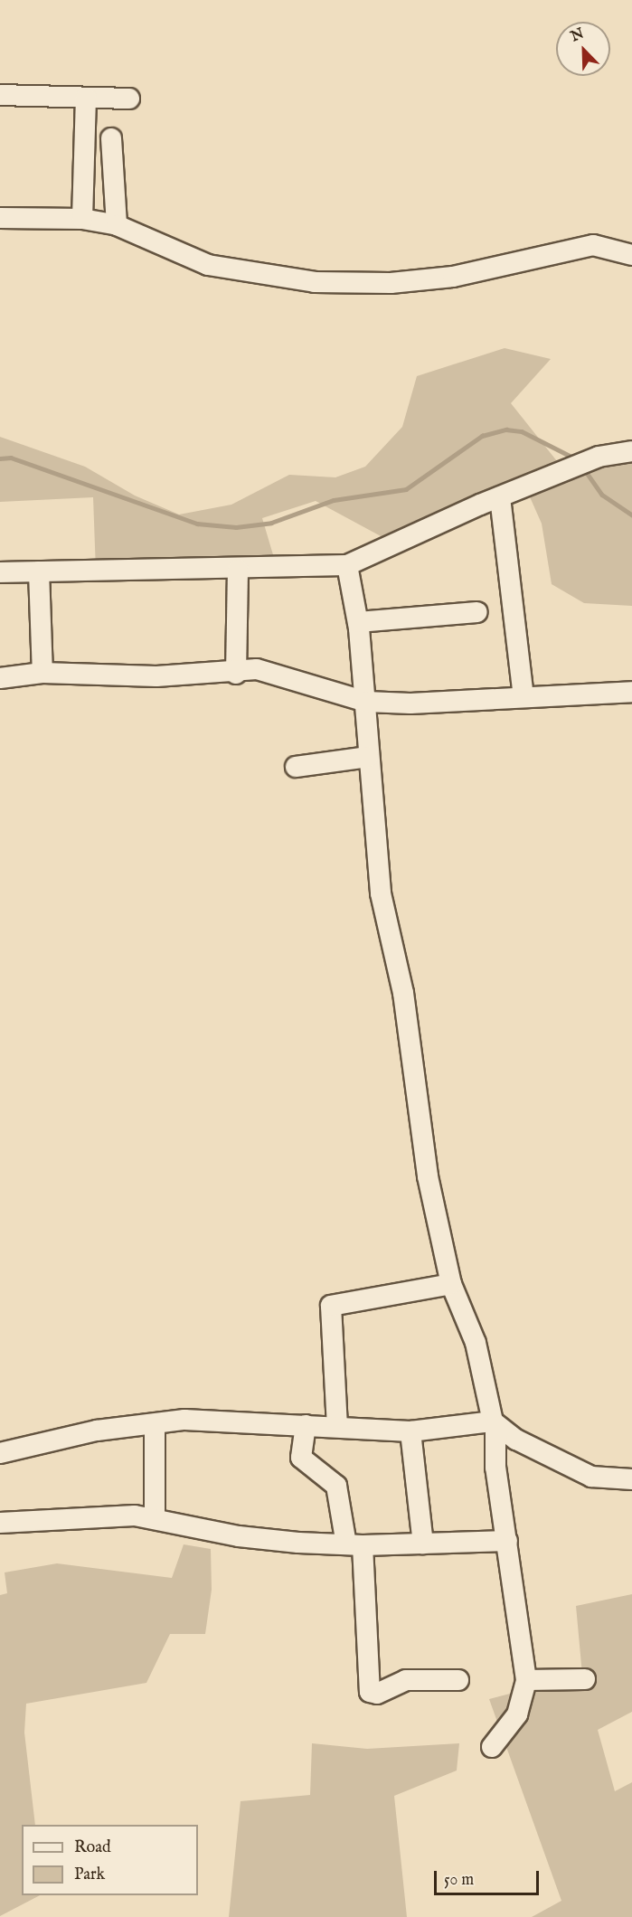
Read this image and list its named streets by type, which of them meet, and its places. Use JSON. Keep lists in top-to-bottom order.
{
  "legend": ["Road", "Park"],
  "scale_bar": "50 m",
  "north": "top left"
}
